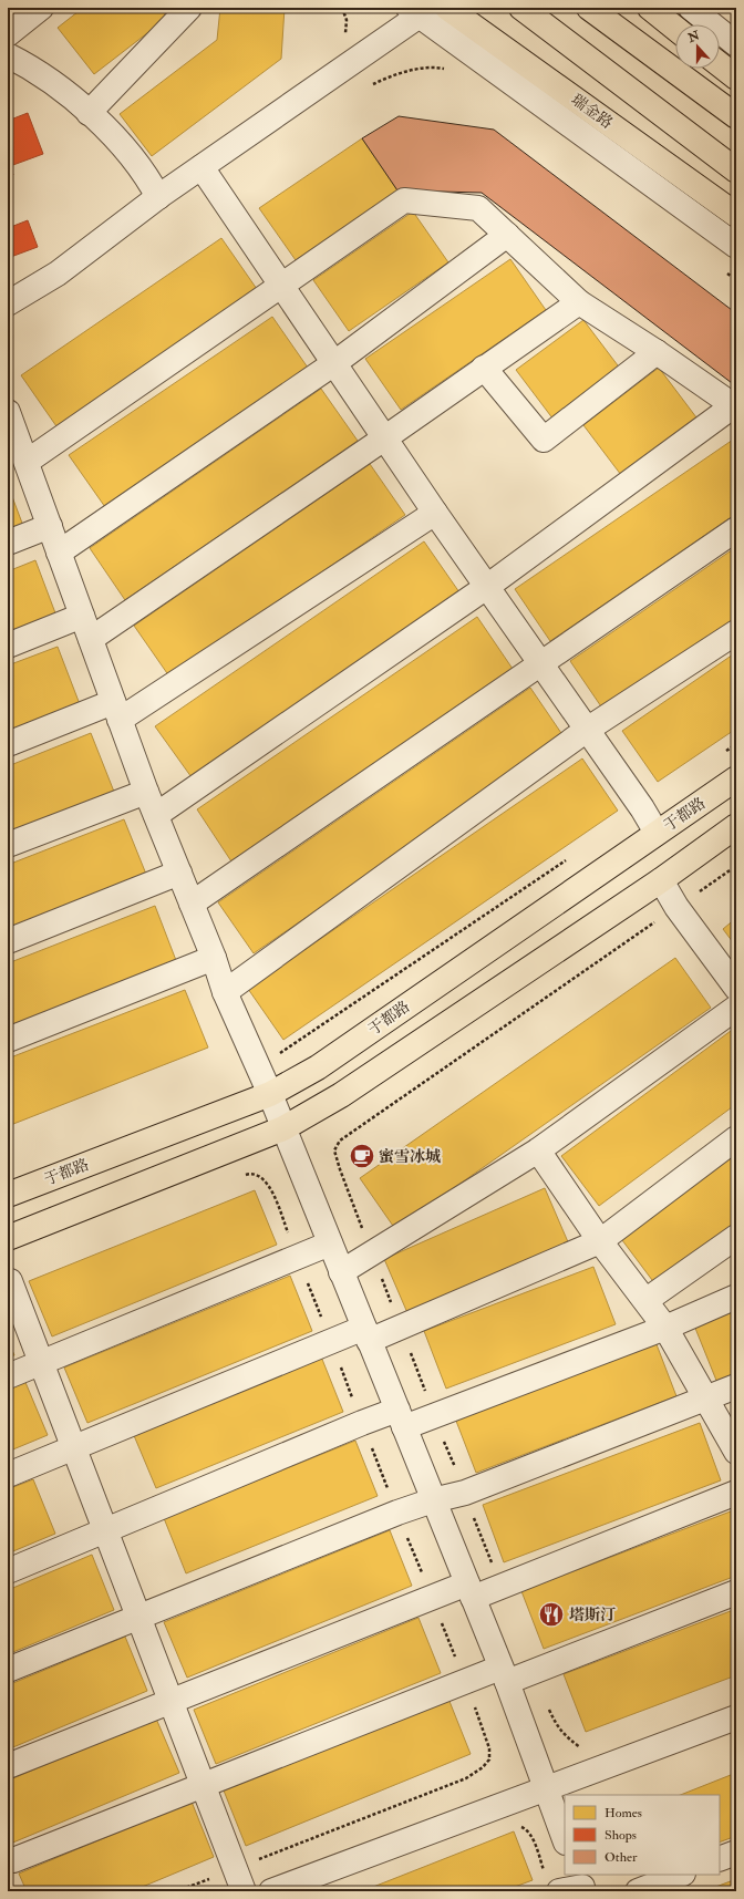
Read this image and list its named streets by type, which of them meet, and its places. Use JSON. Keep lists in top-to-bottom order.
{
  "streets": {
    "main road": ["瑞金路", "于都路"]
  },
  "places": {
    "cafe": ["蜜雪冰城"],
    "restaurant": ["塔斯汀"]
  },
  "legend": ["Homes", "Shops", "Other"],
  "north": "top"
}
